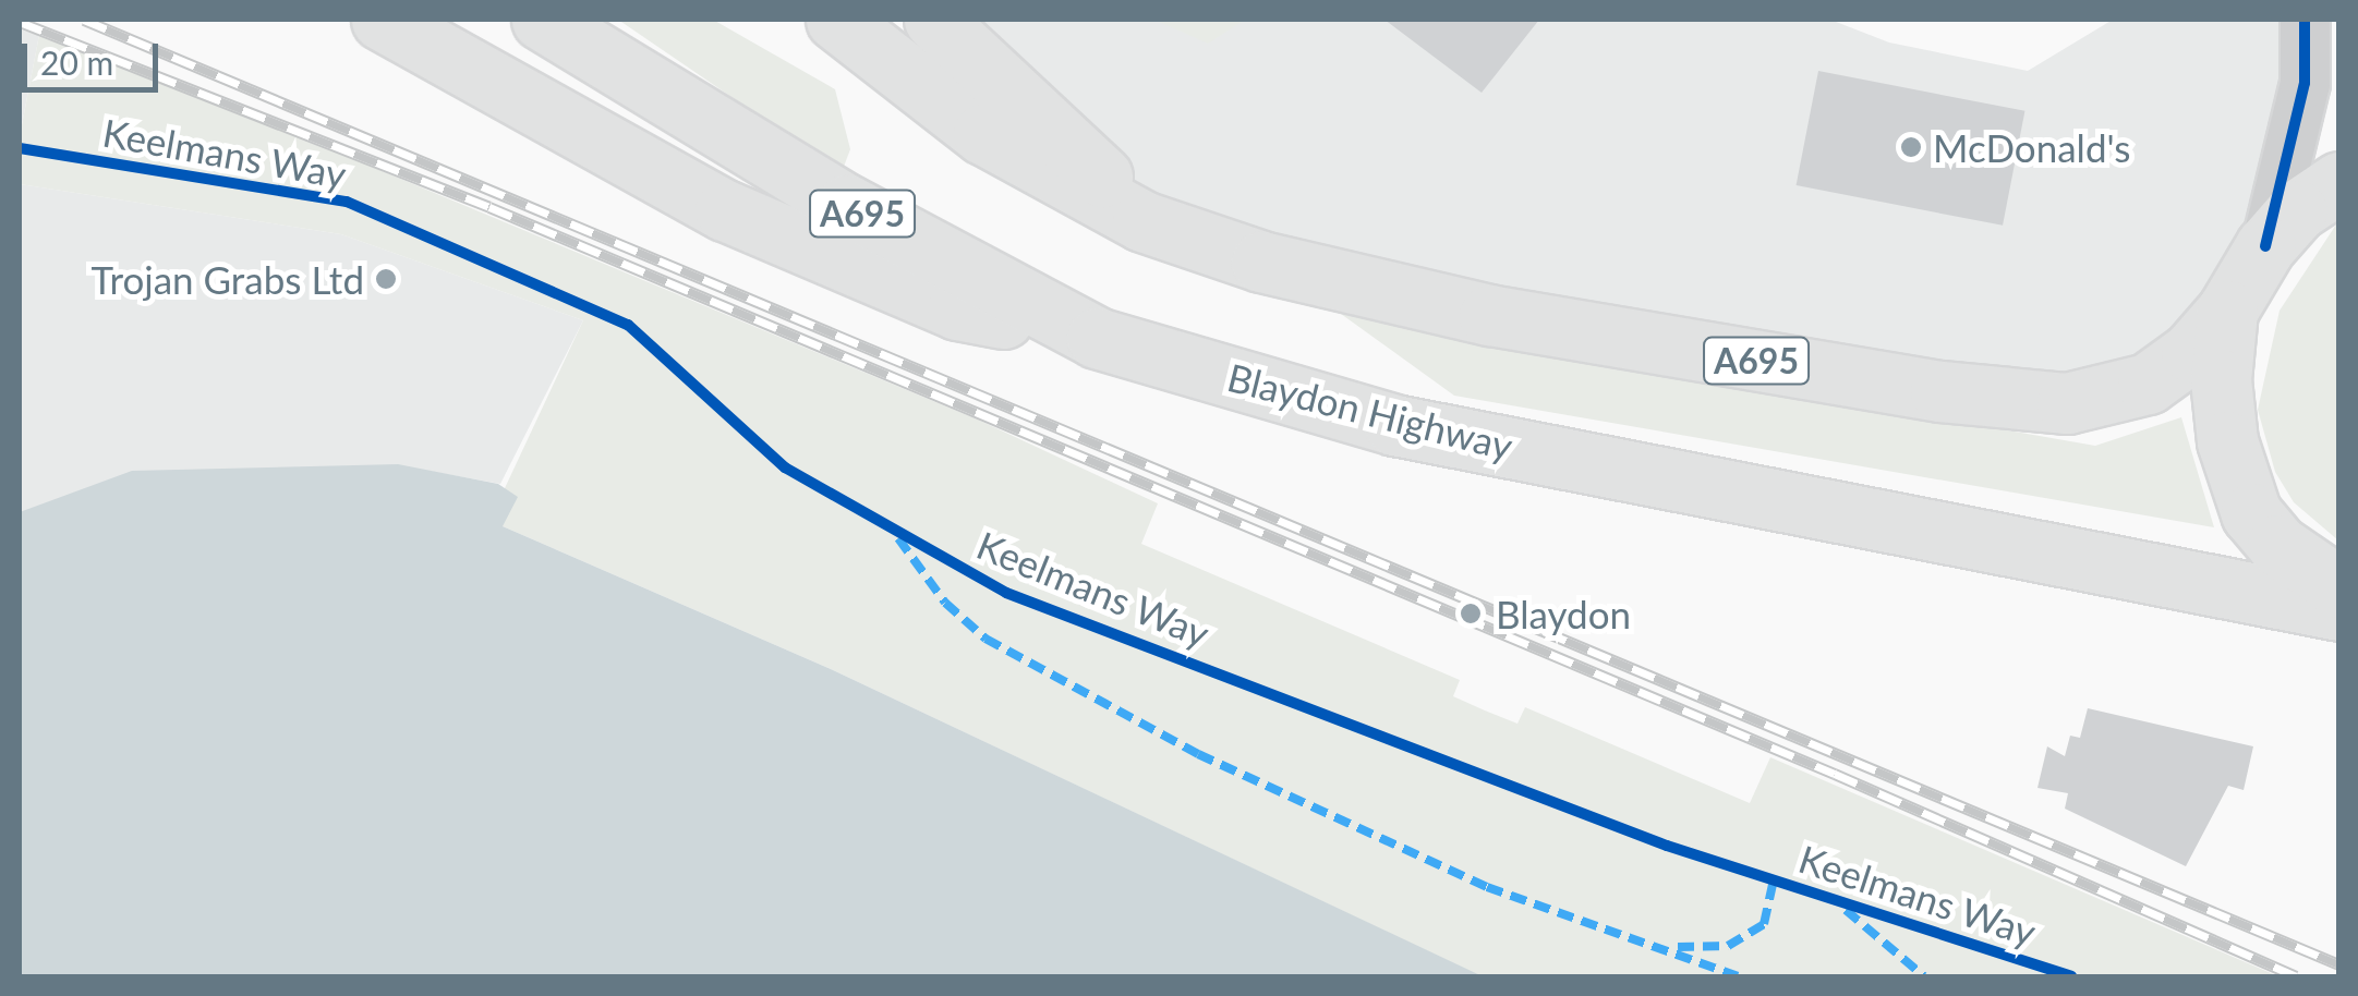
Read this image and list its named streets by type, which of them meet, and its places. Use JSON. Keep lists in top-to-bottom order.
{
  "streets": {
    "main road": ["A695", "Blaydon Highway"],
    "cycle path": ["Keelmans Way"]
  },
  "places": ["McDonald's", "Trojan Grabs Ltd", "Blaydon"],
  "scale_bar": "20 m"
}
